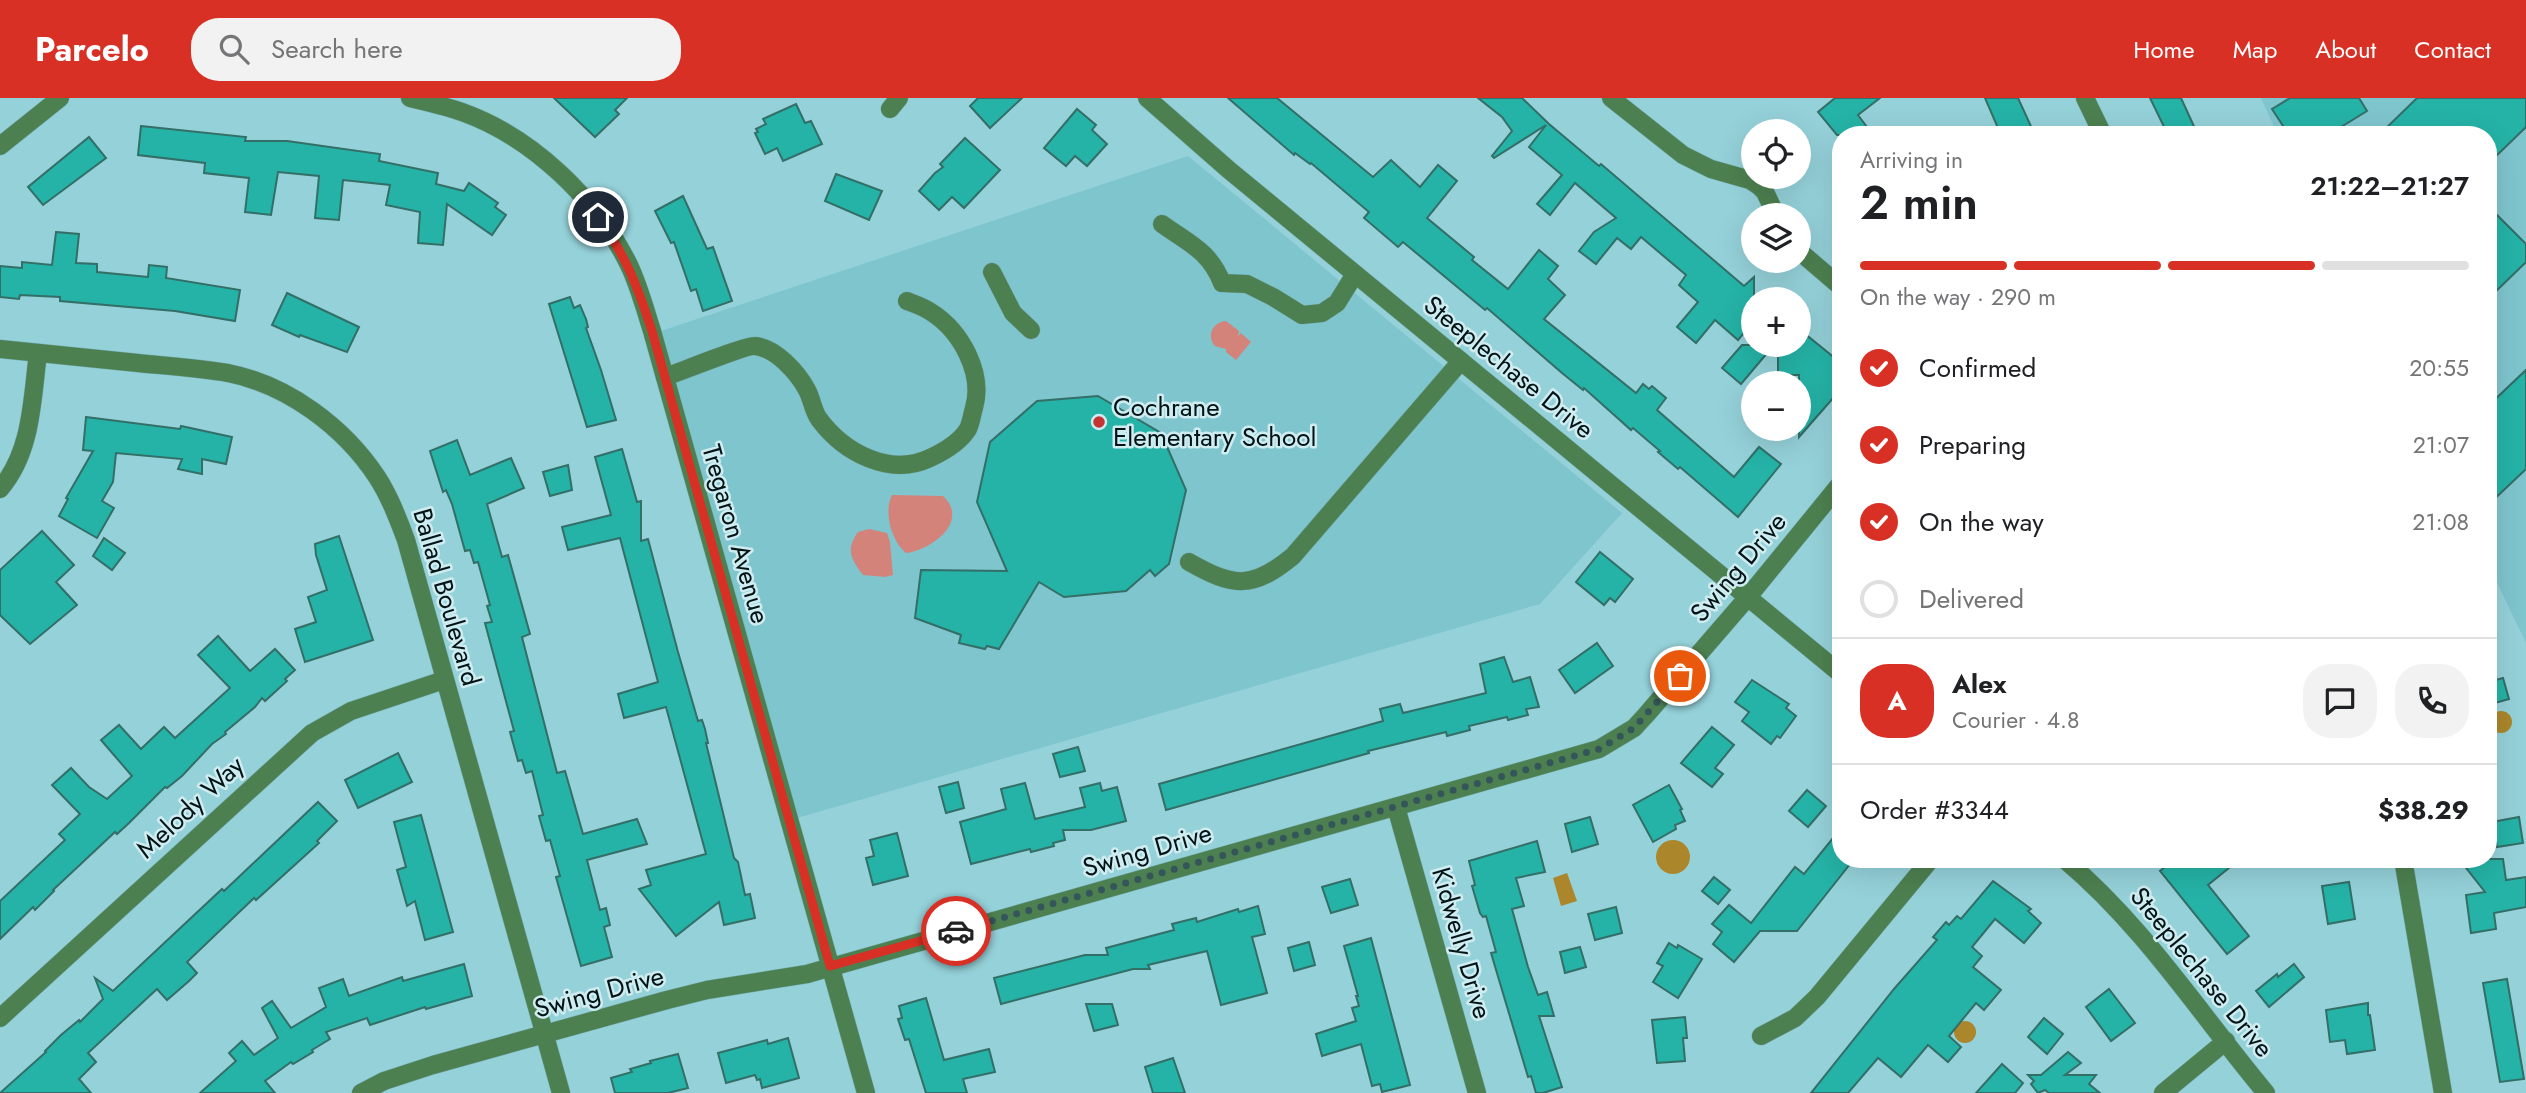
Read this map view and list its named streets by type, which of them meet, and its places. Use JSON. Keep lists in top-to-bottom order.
{
  "streets": {
    "street": [
      "Steeplechase Drive",
      "Tregaron Avenue",
      "Swing Drive",
      "Ballad Boulevard",
      "Melody Way",
      "Kidwelly Drive"
    ]
  },
  "crossings": [
    ["Steeplechase Drive", "Swing Drive"],
    ["Tregaron Avenue", "Swing Drive"],
    ["Swing Drive", "Ballad Boulevard"],
    ["Swing Drive", "Kidwelly Drive"],
    ["Ballad Boulevard", "Melody Way"]
  ],
  "places": ["Cochrane Elementary School"],
  "page": {
    "header": "Parcelo",
    "search": "Search here",
    "nav": [
      "Home",
      "Map",
      "About",
      "Contact"
    ],
    "map_buttons": ["+", "−"],
    "heading": ["2 min", "Arriving in", "21:22–21:27"],
    "panel": [
      "Alex",
      "Courier · 4.8",
      "Order #3344",
      "$38.29"
    ],
    "bar": "On the way · 290 m",
    "list": [
      ["Confirmed", "20:55"],
      ["Preparing", "21:07"],
      ["On the way", "21:08"],
      "Delivered"
    ],
    "round": "A"
  }
}
